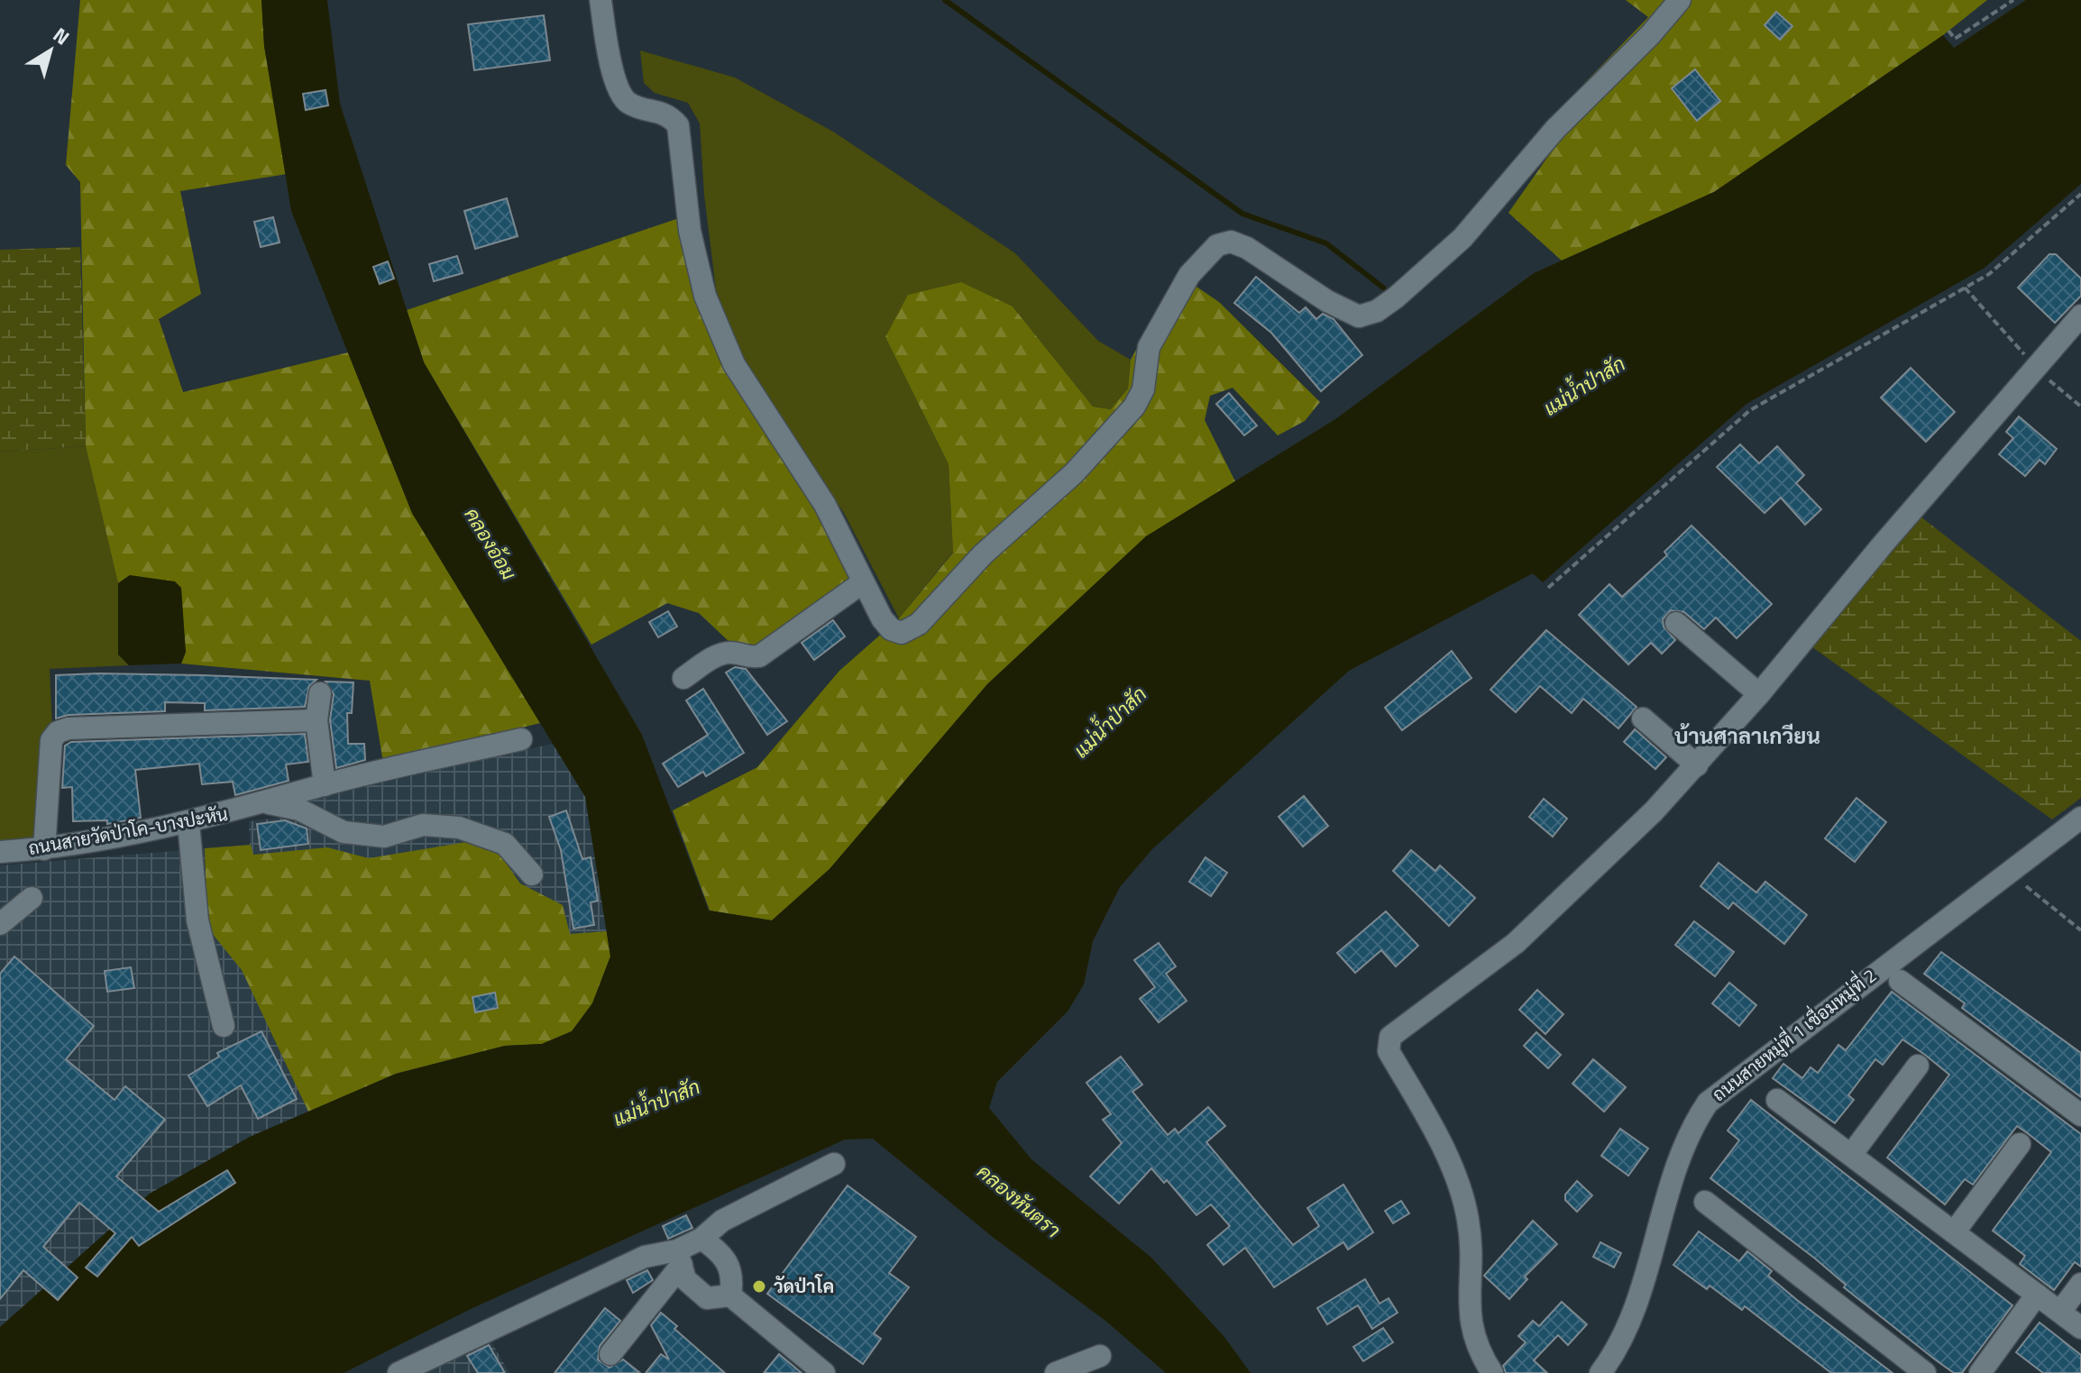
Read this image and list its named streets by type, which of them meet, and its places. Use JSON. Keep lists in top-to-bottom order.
{
  "streets": {
    "street": ["ถนนสายวัดป่าโค-บางปะหัน", "ถนนสายหมู่ที่ 1 เชื่อมหมู่ที่ 2"]
  },
  "districts": ["บ้านศาลาเกวียน"],
  "water": ["แม่น้ำป่าสัก", "คลองอ้อม", "คลองหันตรา"],
  "places": ["วัดป่าโค"],
  "north": "top right"
}
